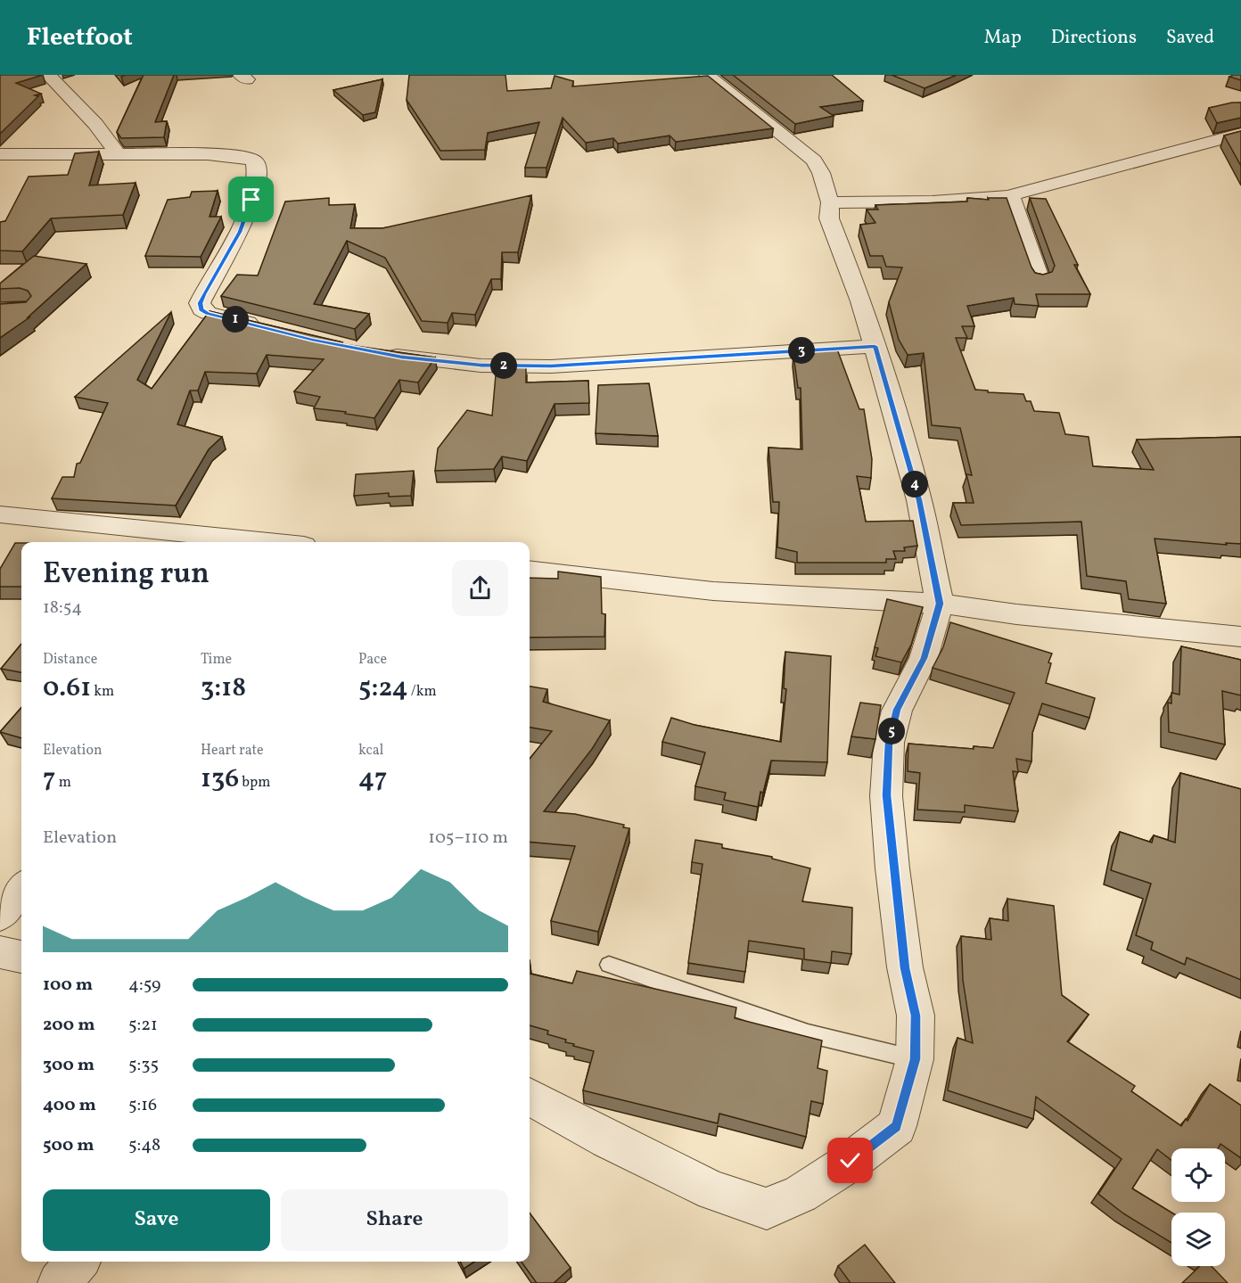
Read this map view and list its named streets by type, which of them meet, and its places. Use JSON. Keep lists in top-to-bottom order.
{
  "page": {
    "header": "Fleetfoot",
    "nav": ["Map", "Directions", "Saved"],
    "pins": [
      "1",
      "3",
      "2",
      "4",
      "5"
    ],
    "heading": ["Evening run", "18:54"],
    "stats": [
      ["Distance", "0.61 km"],
      ["Time", "3:18"],
      ["Pace", "5:24 /km"],
      ["Elevation", "7 m"],
      ["Heart rate", "136 bpm"],
      ["kcal", "47"]
    ],
    "chart": ["Elevation", "105–110 m"],
    "list": [
      {
        "name": "100 m",
        "note": "4:59"
      },
      {
        "name": "200 m",
        "note": "5:21"
      },
      {
        "name": "300 m",
        "note": "5:35"
      },
      {
        "name": "400 m",
        "note": "5:16"
      },
      {
        "name": "500 m",
        "note": "5:48"
      }
    ],
    "buttons": ["Save", "Share"]
  }
}
